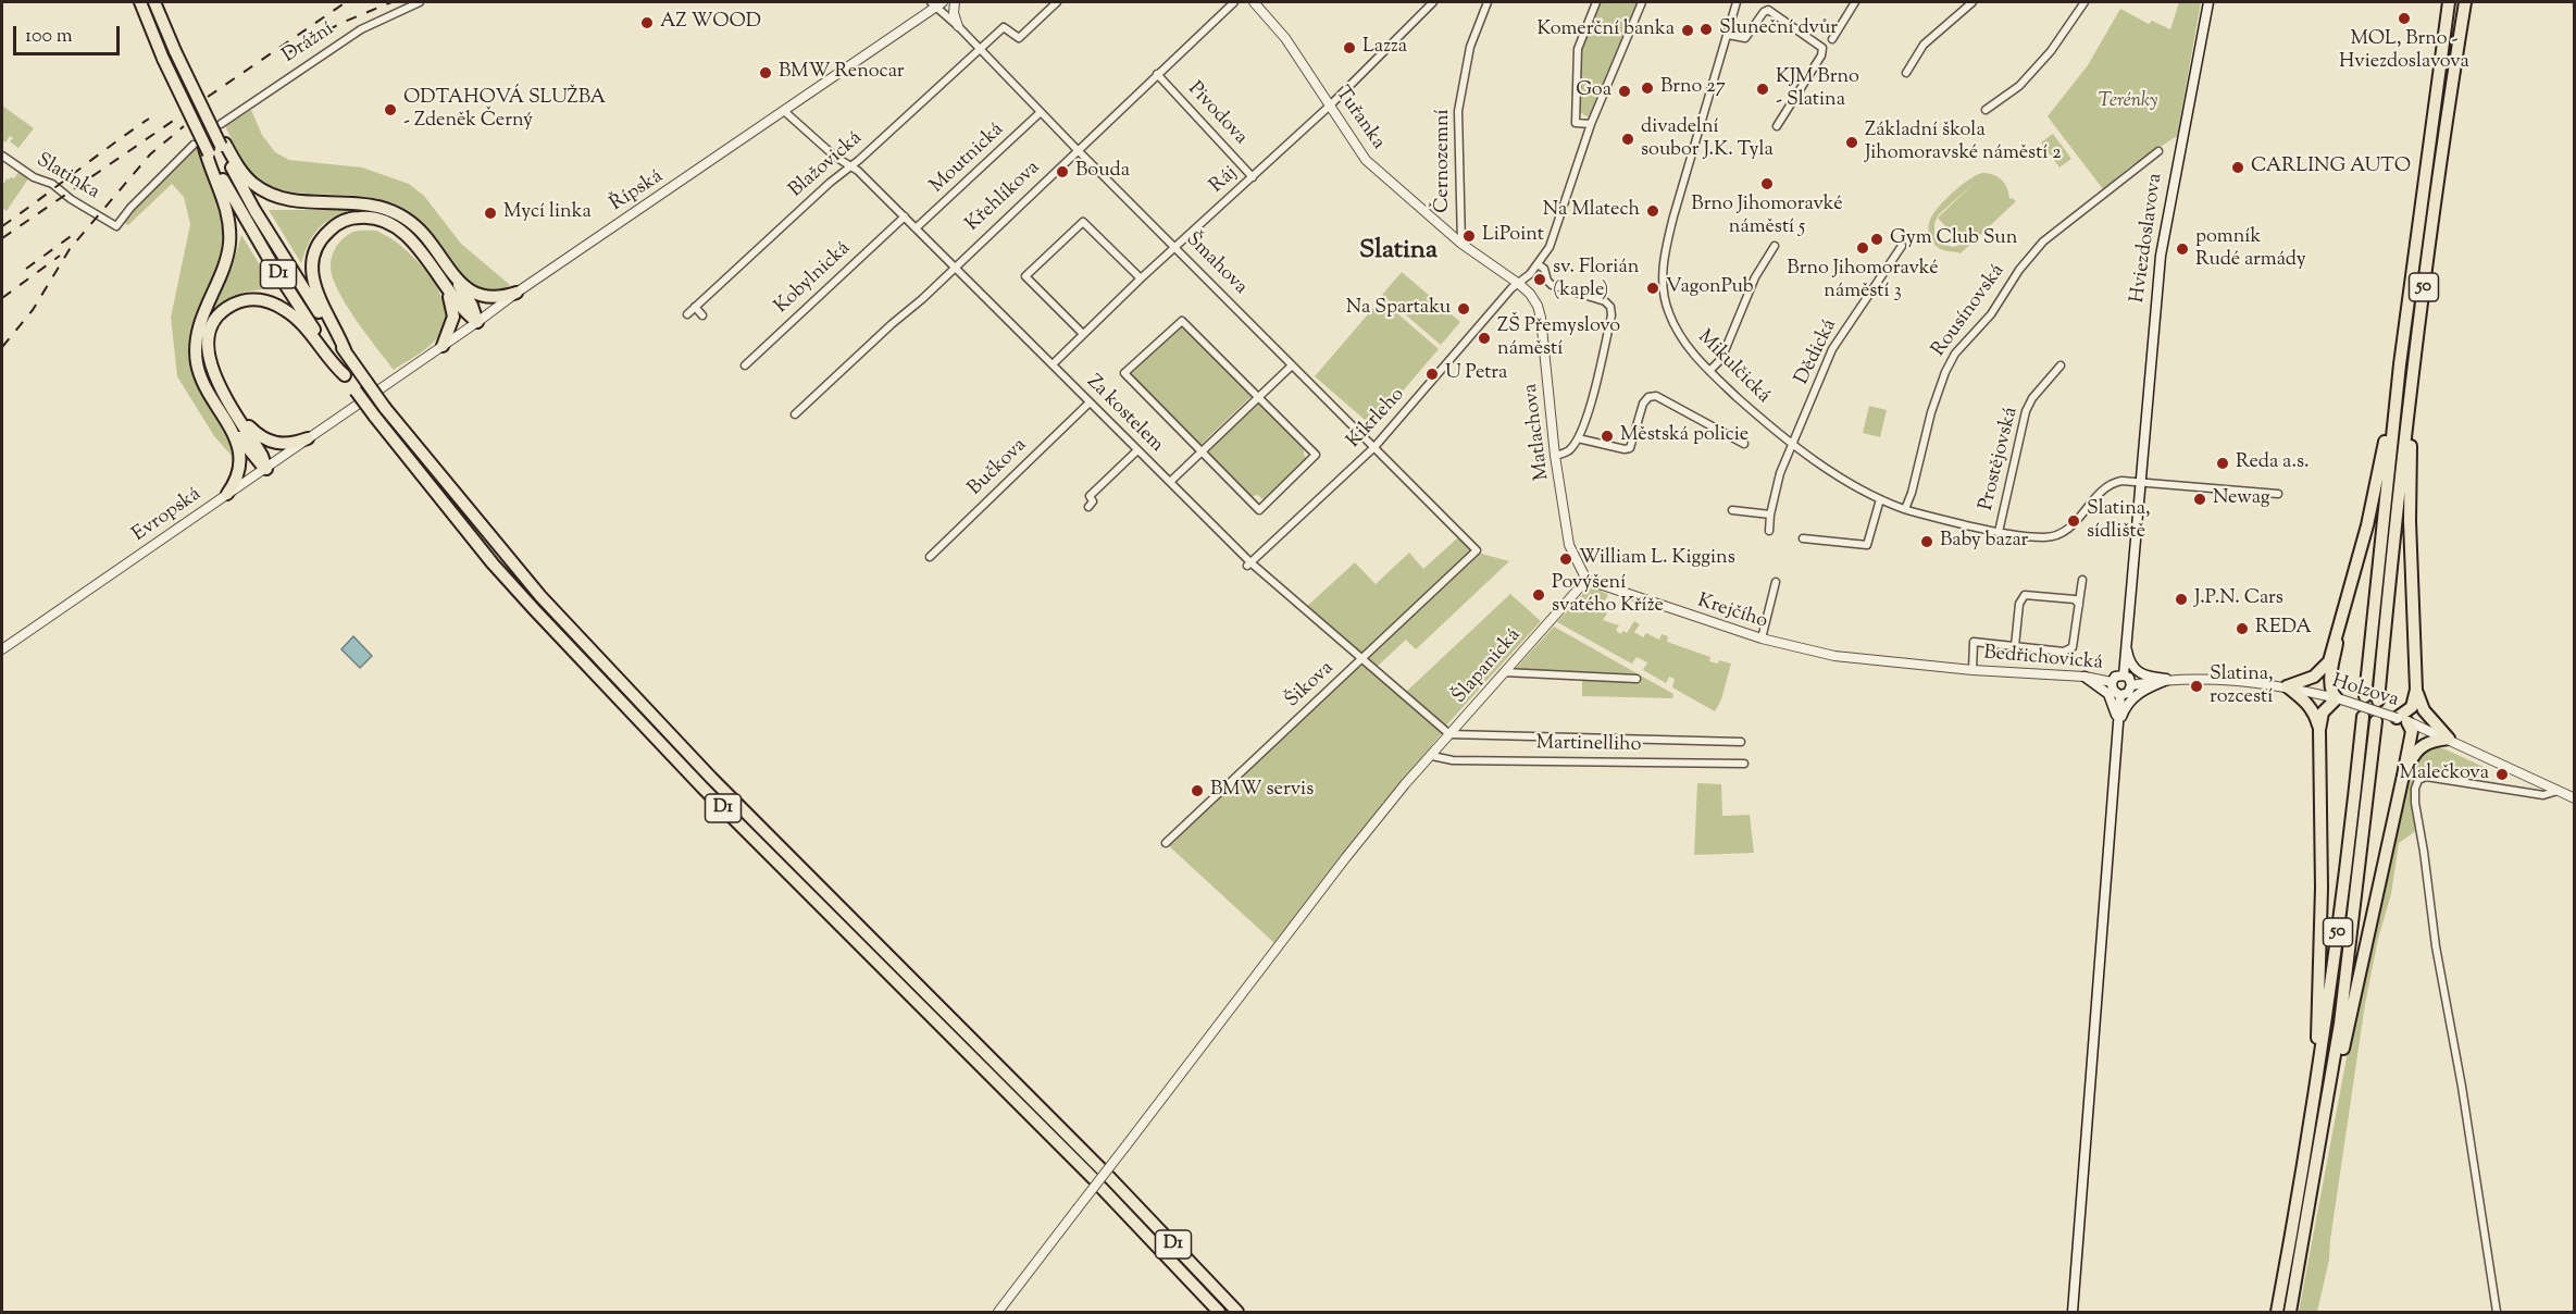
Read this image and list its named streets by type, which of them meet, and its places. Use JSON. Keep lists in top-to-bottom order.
{
  "streets": {
    "highway": ["D1", "50"],
    "main road": ["Hviezdoslavova"],
    "street": [
      "Drážní",
      "Pivodova",
      "Tuřanka",
      "Moutnická",
      "Černozemní",
      "Blažovická",
      "Slatinka",
      "Ráj",
      "Řípská",
      "Křehlíkova",
      "Šmahova",
      "Kobylnická",
      "Rousínovská",
      "Dědická",
      "Mikulčická",
      "Za kostelem",
      "Kikrleho",
      "Matlachova",
      "Prostějovská",
      "Bučkova",
      "Evropská",
      "Krejčího",
      "Bedřichovická",
      "Šlapanická",
      "Šikova",
      "Holzova",
      "Martinelliho"
    ]
  },
  "crossings": [
    ["Drážní", "D1"],
    ["Pivodova", "Ráj"],
    ["Pivodova", "Křehlíkova"],
    ["Tuřanka", "Černozemní"],
    ["Tuřanka", "Ráj"],
    ["Tuřanka", "Kikrleho"],
    ["Tuřanka", "Matlachova"],
    ["Moutnická", "Šmahova"],
    ["Moutnická", "Za kostelem"],
    ["Blažovická", "Šmahova"],
    ["Blažovická", "Za kostelem"],
    ["Slatinka", "D1"],
    ["Ráj", "Šmahova"],
    ["Řípská", "Šmahova"],
    ["Řípská", "Za kostelem"],
    ["Řípská", "Evropská"],
    ["Křehlíkova", "Šmahova"],
    ["Křehlíkova", "Za kostelem"],
    ["Hviezdoslavova", "Mikulčická"],
    ["Hviezdoslavova", "Bedřichovická"],
    ["Hviezdoslavova", "Holzova"],
    ["Šmahova", "Kikrleho"],
    ["Šmahova", "Šikova"],
    ["Kobylnická", "Za kostelem"],
    ["50", "Holzova"],
    ["Rousínovská", "Mikulčická"],
    ["Dědická", "Mikulčická"],
    ["Mikulčická", "Prostějovská"],
    ["Za kostelem", "Kikrleho"],
    ["Za kostelem", "Bučkova"],
    ["Za kostelem", "Šlapanická"],
    ["Za kostelem", "Šikova"],
    ["Kikrleho", "Matlachova"],
    ["Matlachova", "Krejčího"],
    ["Matlachova", "Šlapanická"],
    ["Krejčího", "Bedřichovická"],
    ["Krejčího", "Šlapanická"],
    ["Bedřichovická", "Holzova"],
    ["Šlapanická", "Martinelliho"]
  ],
  "districts": ["Slatina"],
  "parks": ["Terénky"],
  "places": [
    "MOL, Brno - Hviezdoslavova",
    "AZ WOOD",
    "Sluneční dvůr",
    "Komerční banka",
    "Lazza",
    "BMW Renocar",
    "Brno 27",
    "KJM Brno - Slatina",
    "Goa",
    "ODTAHOVÁ SLUŽBA - Zdeněk Černý",
    "divadelní soubor J.K. Tyla",
    "Základní škola Jihomoravské náměstí 2",
    "CARLING AUTO",
    "Bouda",
    "Brno Jihomoravké náměstí 5",
    "Na Mlatech",
    "Mycí linka",
    "LiPoint",
    "Gym Club Sun",
    "Brno Jihomoravké náměstí 3",
    "pomník Rudé armády",
    "sv. Florián (kaple)",
    "VagonPub",
    "Na Spartaku",
    "ZŠ Přemyslovo náměstí",
    "U Petra",
    "Městská policie",
    "Reda a.s.",
    "Newag",
    "Slatina, sídliště",
    "Baby bazar",
    "William L. Kiggins",
    "Povýšení svatého Kříže",
    "J.P.N. Cars",
    "REDA",
    "Slatina, rozcestí",
    "Malečkova",
    "BMW servis"
  ],
  "scale_bar": "100 m"
}
